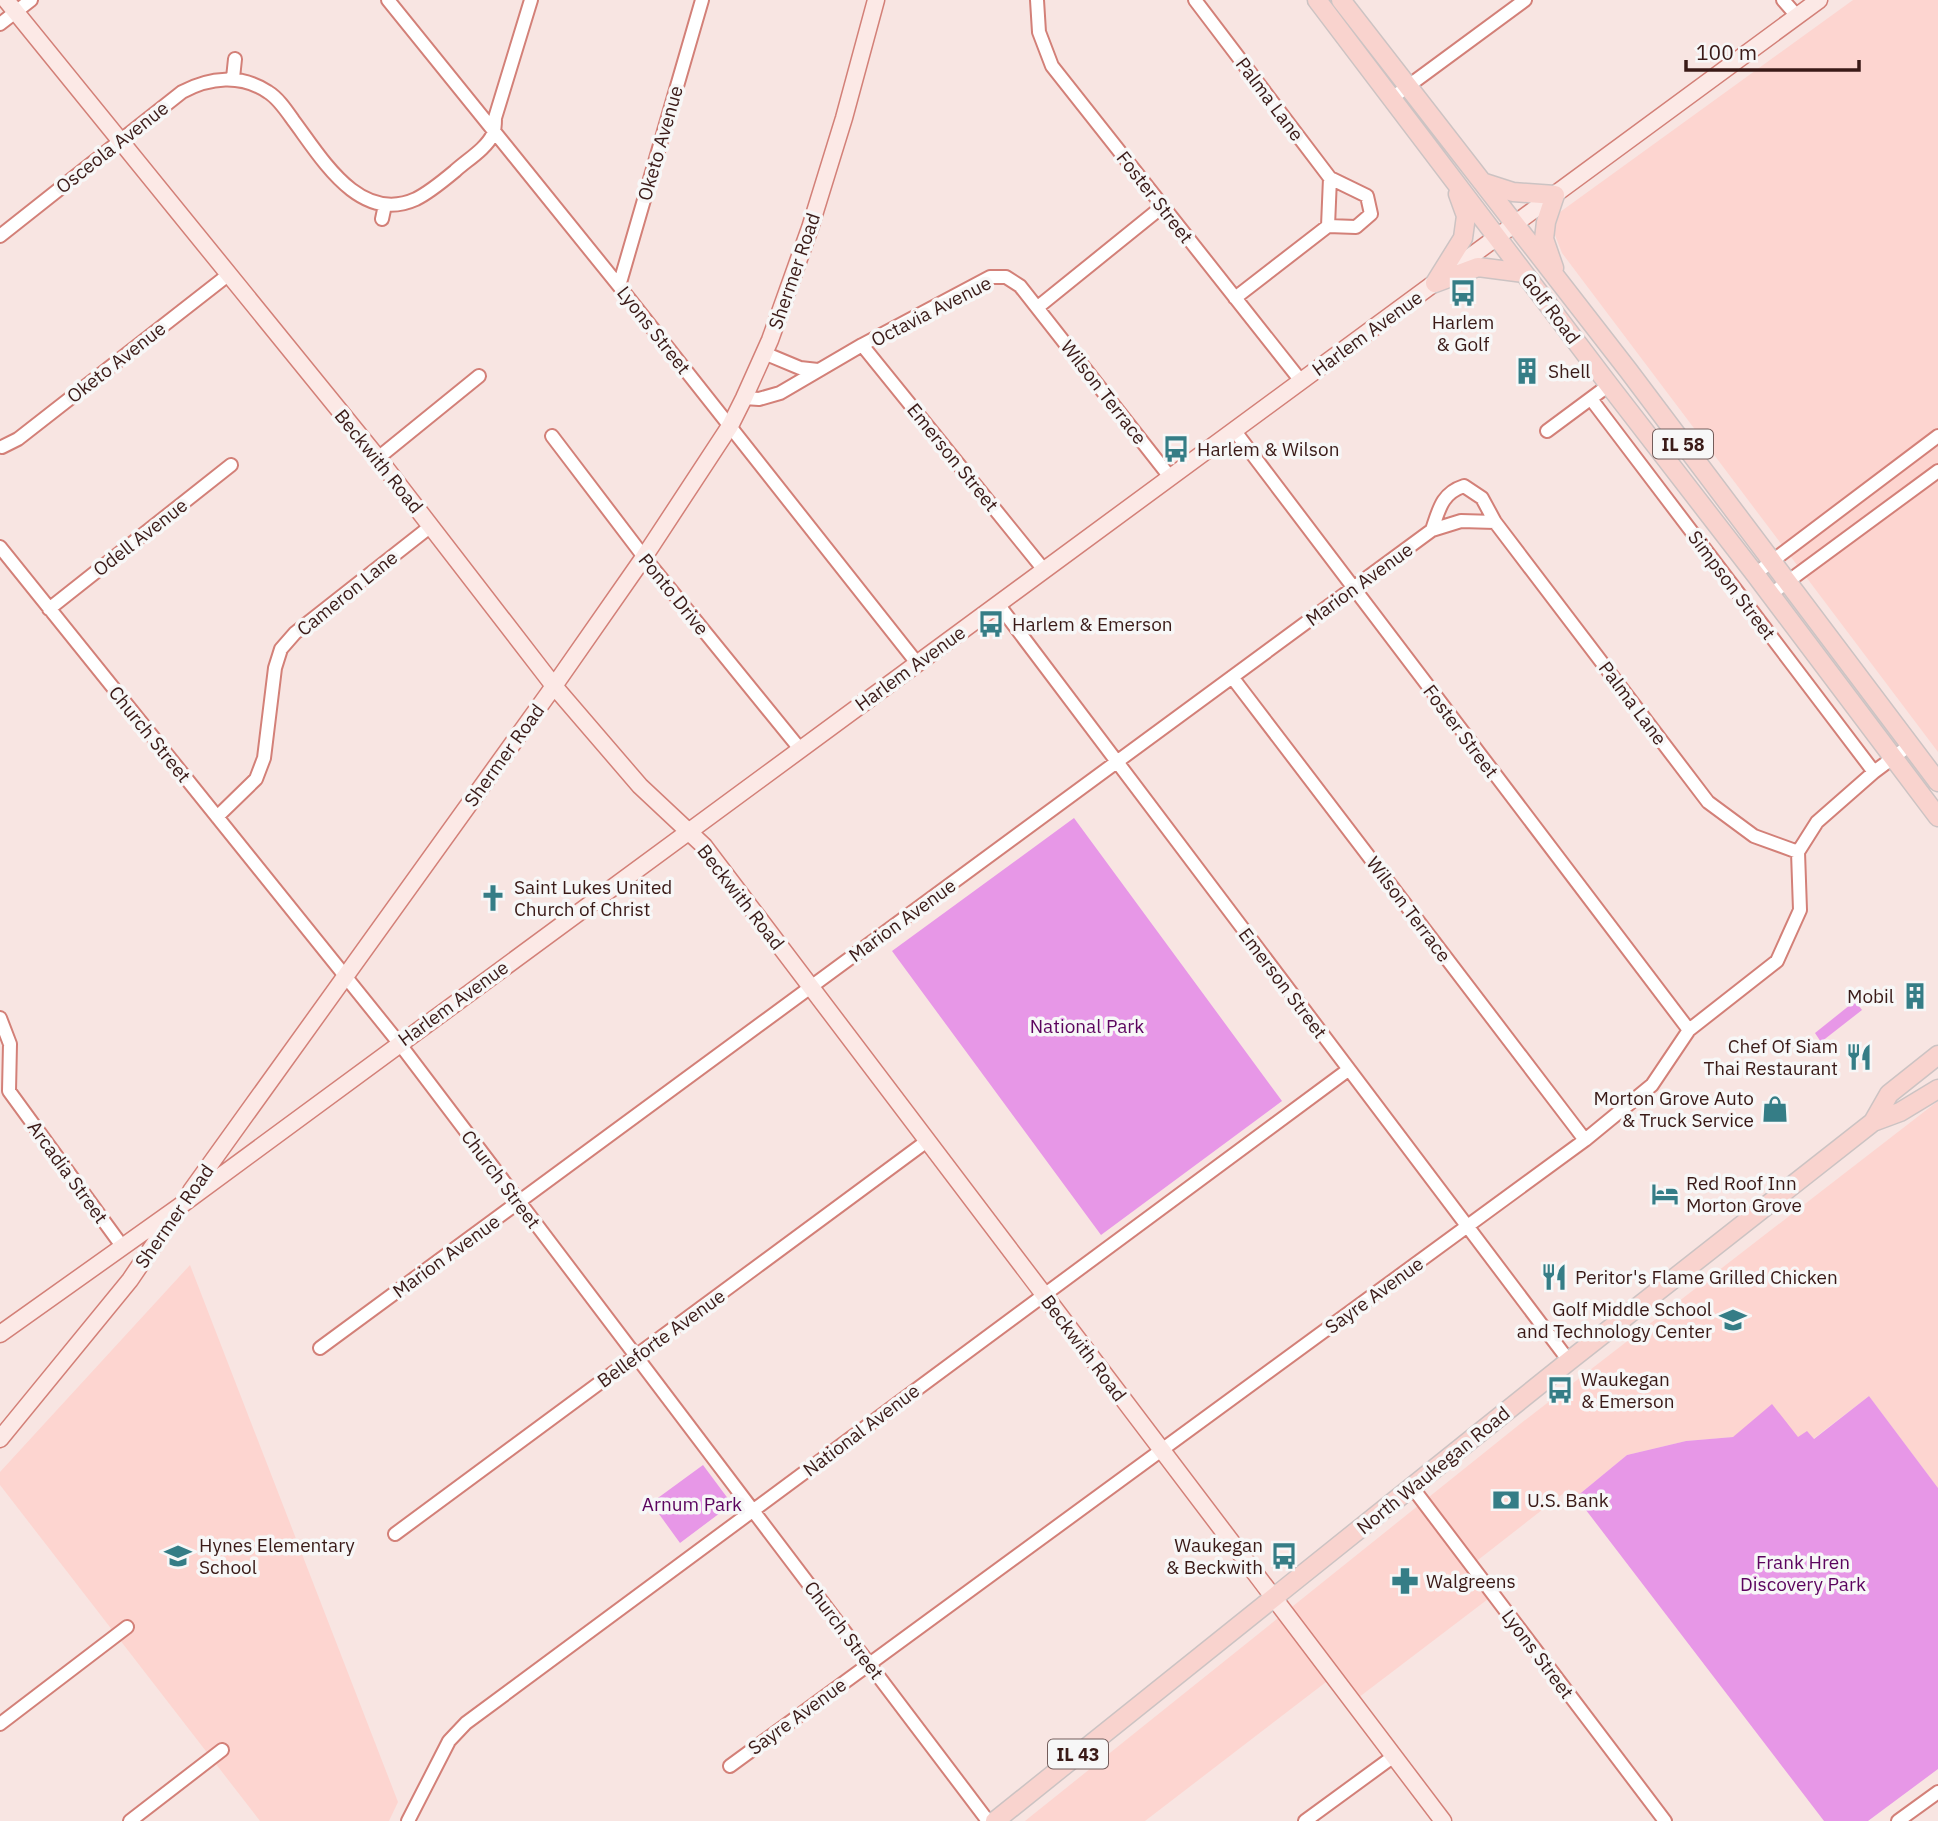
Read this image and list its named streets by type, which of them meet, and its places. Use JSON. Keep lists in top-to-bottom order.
{
  "streets": {
    "main road": [
      "Shermer Road",
      "Golf Road",
      "Harlem Avenue",
      "IL 58",
      "Beckwith Road",
      "North Waukegan Road",
      "IL 43"
    ],
    "street": [
      "Palma Lane",
      "Oketo Avenue",
      "Osceola Avenue",
      "Foster Street",
      "Octavia Avenue",
      "Lyons Street",
      "Wilson Terrace",
      "Emerson Street",
      "Odell Avenue",
      "Marion Avenue",
      "Simpson Street",
      "Cameron Lane",
      "Ponto Drive",
      "Church Street",
      "Arcadia Street",
      "Sayre Avenue",
      "Belleforte Avenue",
      "National Avenue"
    ]
  },
  "crossings": [
    ["Palma Lane", "Marion Avenue"],
    ["Palma Lane", "Sayre Avenue"],
    ["Oketo Avenue", "Lyons Street"],
    ["Oketo Avenue", "Beckwith Road"],
    ["Osceola Avenue", "Beckwith Road"],
    ["Foster Street", "Harlem Avenue"],
    ["Foster Street", "Marion Avenue"],
    ["Foster Street", "Sayre Avenue"],
    ["Shermer Road", "Octavia Avenue"],
    ["Shermer Road", "Lyons Street"],
    ["Shermer Road", "Harlem Avenue"],
    ["Shermer Road", "Beckwith Road"],
    ["Shermer Road", "Ponto Drive"],
    ["Shermer Road", "Church Street"],
    ["Golf Road", "Harlem Avenue"],
    ["Octavia Avenue", "Wilson Terrace"],
    ["Octavia Avenue", "Emerson Street"],
    ["Lyons Street", "Harlem Avenue"],
    ["Lyons Street", "North Waukegan Road"],
    ["Harlem Avenue", "Wilson Terrace"],
    ["Harlem Avenue", "Emerson Street"],
    ["Harlem Avenue", "Beckwith Road"],
    ["Harlem Avenue", "Ponto Drive"],
    ["Harlem Avenue", "Church Street"],
    ["Harlem Avenue", "Arcadia Street"],
    ["Wilson Terrace", "Marion Avenue"],
    ["Wilson Terrace", "Sayre Avenue"],
    ["Emerson Street", "Marion Avenue"],
    ["Emerson Street", "Sayre Avenue"],
    ["Emerson Street", "National Avenue"],
    ["Emerson Street", "North Waukegan Road"],
    ["Beckwith Road", "Marion Avenue"],
    ["Beckwith Road", "Cameron Lane"],
    ["Beckwith Road", "Sayre Avenue"],
    ["Beckwith Road", "Belleforte Avenue"],
    ["Beckwith Road", "National Avenue"],
    ["Beckwith Road", "North Waukegan Road"],
    ["Odell Avenue", "Church Street"],
    ["Marion Avenue", "Church Street"],
    ["Cameron Lane", "Church Street"],
    ["Church Street", "Sayre Avenue"],
    ["Church Street", "Belleforte Avenue"],
    ["Church Street", "National Avenue"]
  ],
  "parks": ["National Park", "Arnum Park", "Frank Hren Discovery Park"],
  "places": {
    "bus stop": [
      "Harlem & Golf",
      "Harlem & Wilson",
      "Harlem & Emerson",
      "Waukegan & Emerson",
      "Waukegan & Beckwith"
    ],
    "building": ["Shell", "Mobil"],
    "church": ["Saint Lukes United Church of Christ"],
    "restaurant": ["Chef Of Siam Thai Restaurant", "Peritor's Flame Grilled Chicken"],
    "shop": ["Morton Grove Auto & Truck Service"],
    "hotel": ["Red Roof Inn Morton Grove"],
    "school or university": ["Golf Middle School and Technology Center", "Hynes Elementary School"],
    "bank": ["U.S. Bank"],
    "pharmacy": ["Walgreens"]
  },
  "scale_bar": "100 m"
}
